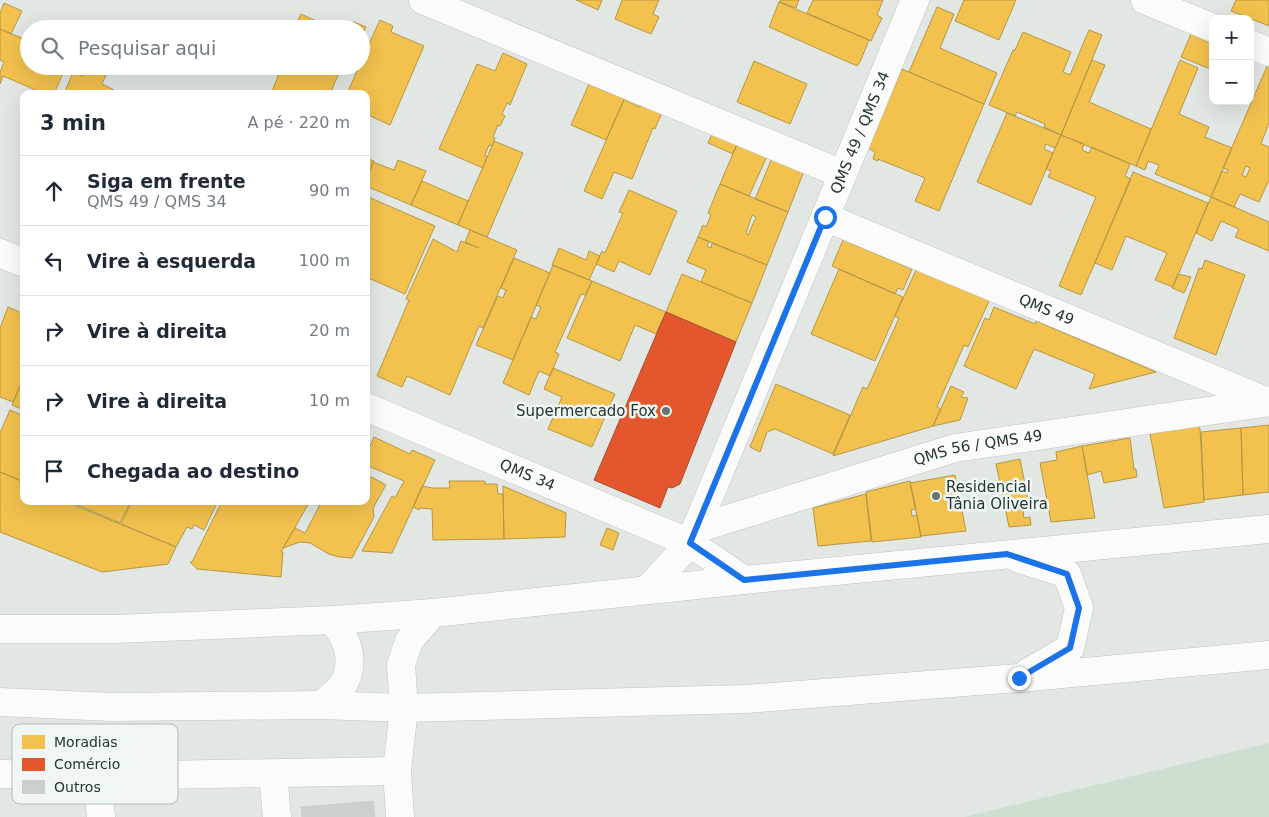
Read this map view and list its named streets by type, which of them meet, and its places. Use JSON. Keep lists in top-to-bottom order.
{
  "streets": {
    "street": [
      "QMS 49 / QMS 34",
      "QMS 49",
      "QMS 56 / QMS 49",
      "QMS 34"
    ]
  },
  "crossings": [
    ["QMS 49 / QMS 34", "QMS 49"],
    ["QMS 49 / QMS 34", "QMS 56 / QMS 49"],
    ["QMS 49 / QMS 34", "QMS 34"],
    ["QMS 49", "QMS 56 / QMS 49"],
    ["QMS 56 / QMS 49", "QMS 34"]
  ],
  "places": ["Supermercado Fox", "Residencial Tânia Oliveira"],
  "legend": ["Moradias", "Comércio", "Outros"],
  "page": {
    "map_buttons": ["+", "−"],
    "search": "Pesquisar aqui",
    "heading": ["3 min", "A pé · 220 m"],
    "list": [
      ["Siga em frente", "QMS 49 / QMS 34", "90 m"],
      ["Vire à esquerda", "100 m"],
      ["Vire à direita", "20 m"],
      ["Vire à direita", "10 m"],
      "Chegada ao destino"
    ]
  }
}
